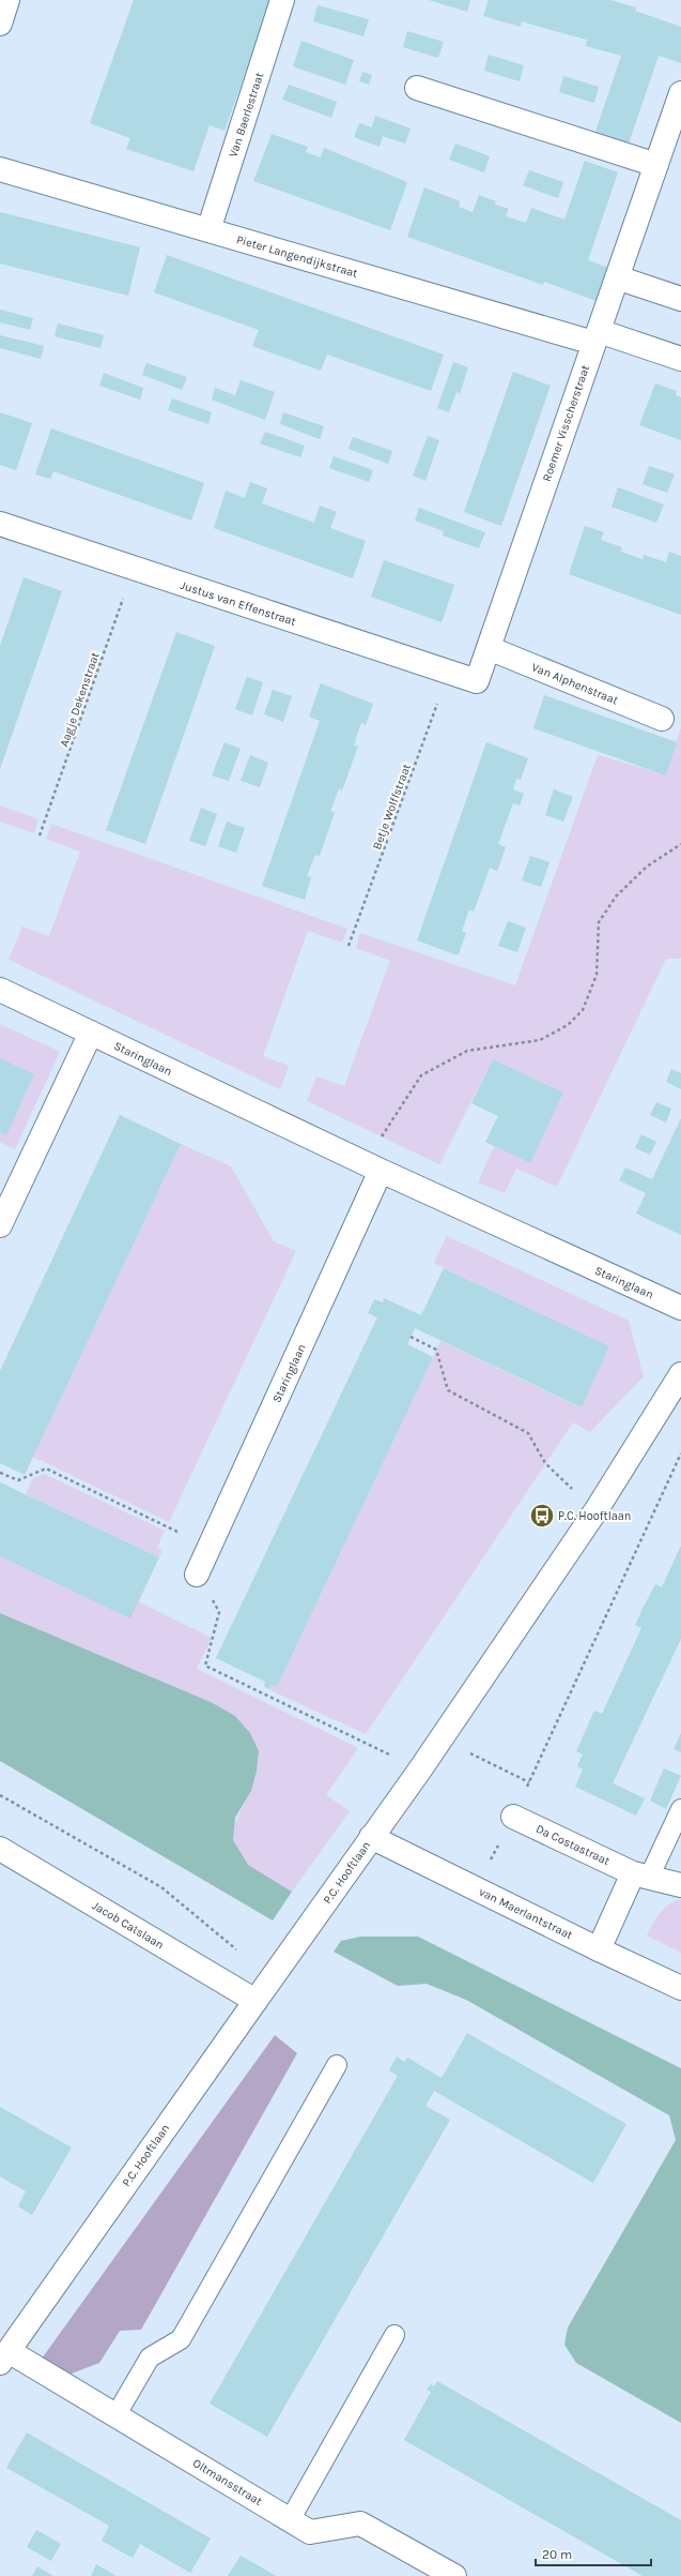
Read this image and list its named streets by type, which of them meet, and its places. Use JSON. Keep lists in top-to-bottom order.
{
  "streets": {
    "street": [
      "Van Baerlestraat",
      "Pieter Langendijkstraat",
      "Roemer Visscherstraat",
      "Justus van Effenstraat",
      "Van Alphenstraat",
      "Staringlaan",
      "Da Costastraat",
      "P.C. Hooftlaan",
      "van Maerlantstraat",
      "Jacob Catslaan",
      "Oltmansstraat"
    ],
    "path": ["Aagje Dekenstraat", "Betje Wolffstraat"]
  },
  "crossings": [
    ["Van Baerlestraat", "Pieter Langendijkstraat"],
    ["Pieter Langendijkstraat", "Roemer Visscherstraat"],
    ["Roemer Visscherstraat", "Justus van Effenstraat"],
    ["Roemer Visscherstraat", "Van Alphenstraat"],
    ["Justus van Effenstraat", "Aagje Dekenstraat"],
    ["Justus van Effenstraat", "Betje Wolffstraat"],
    ["P.C. Hooftlaan", "van Maerlantstraat"],
    ["P.C. Hooftlaan", "Jacob Catslaan"],
    ["P.C. Hooftlaan", "Oltmansstraat"]
  ],
  "places": {
    "bus stop": ["P.C. Hooftlaan"]
  },
  "scale_bar": "20 m"
}
